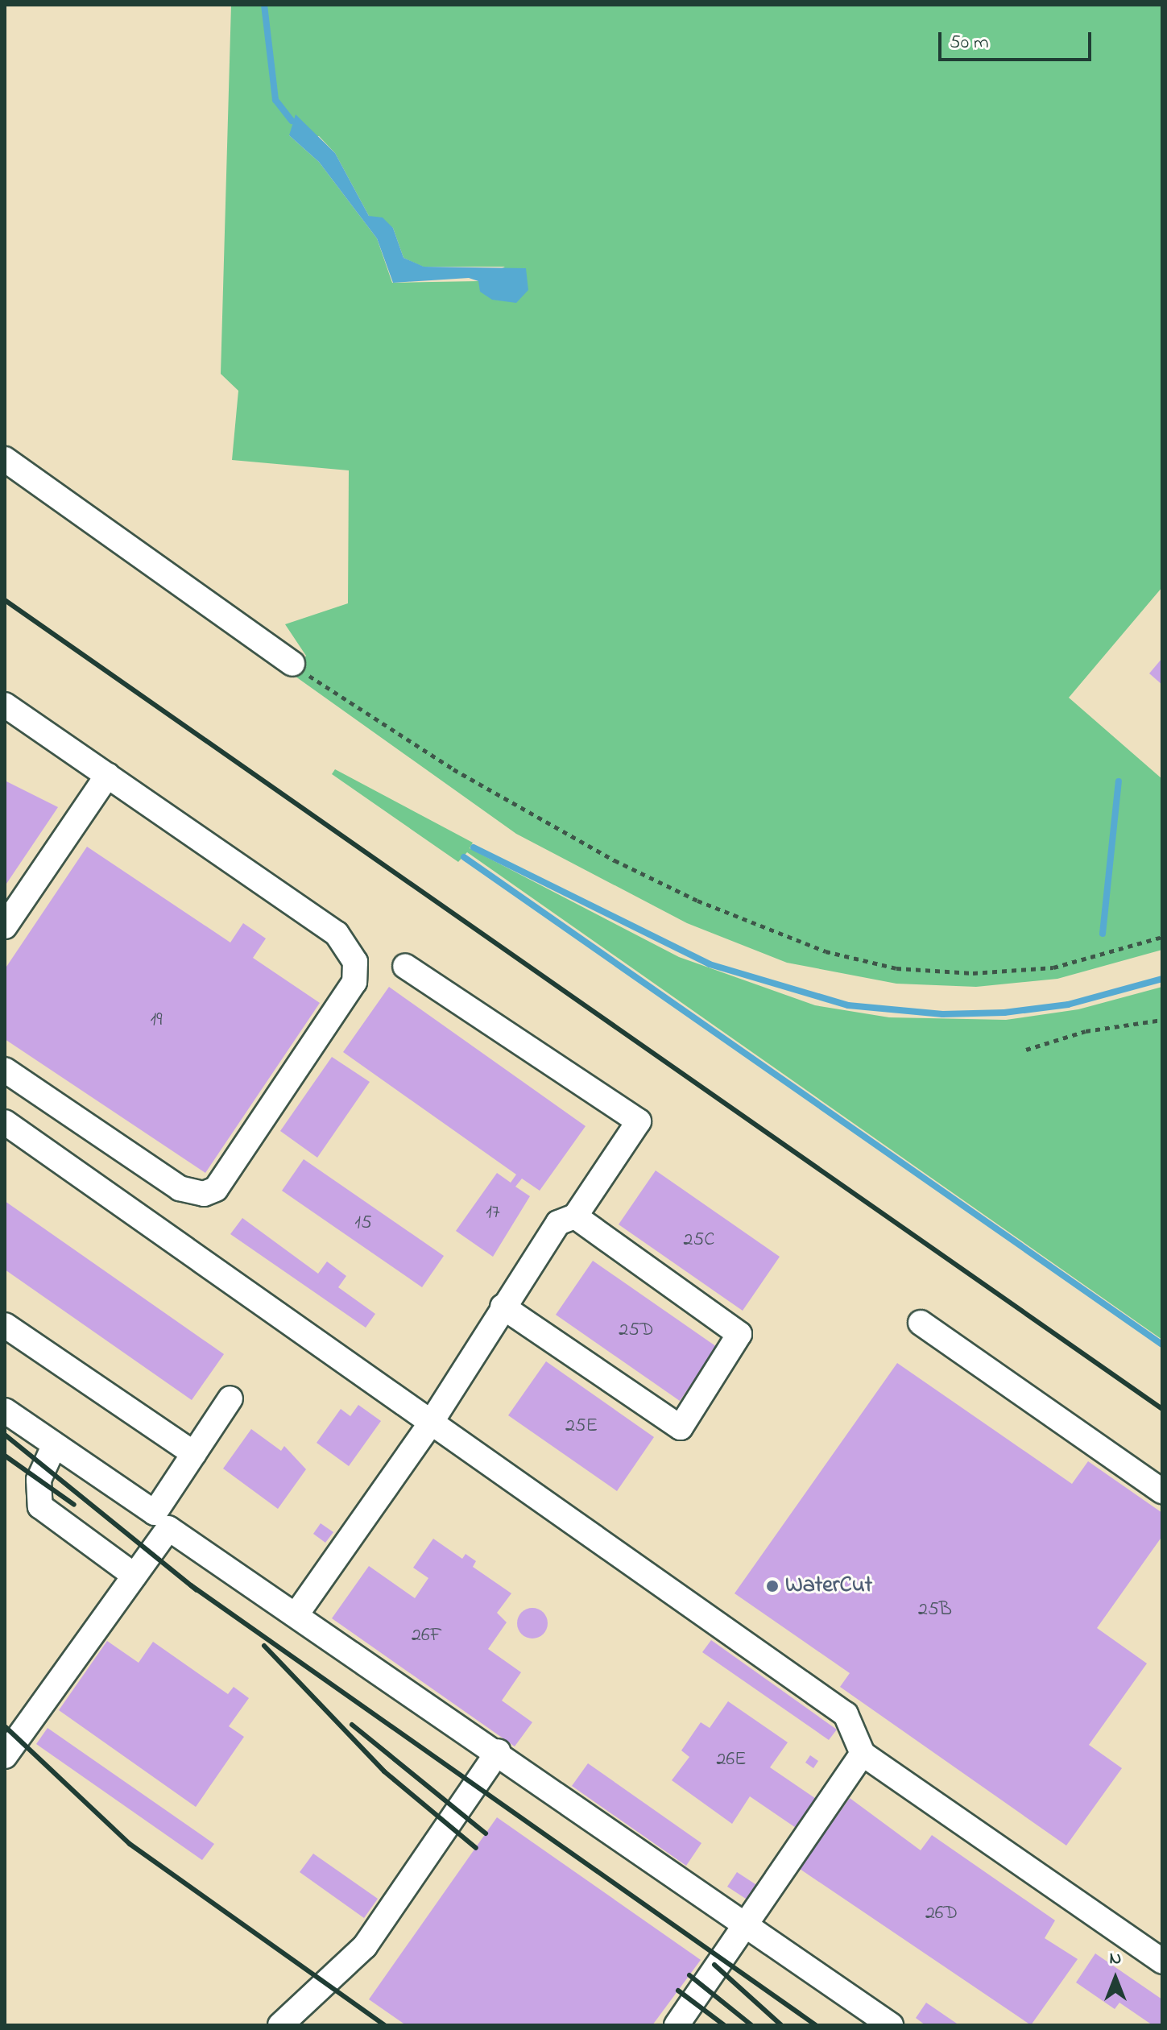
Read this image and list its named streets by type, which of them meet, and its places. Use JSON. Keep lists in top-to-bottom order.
{
  "places": ["WaterCut"],
  "house_numbers": [
    "19",
    "17",
    "15",
    "25C",
    "25D",
    "25E",
    "25B",
    "26F",
    "26E",
    "26D"
  ],
  "scale_bar": "50 m",
  "north": "top"
}
